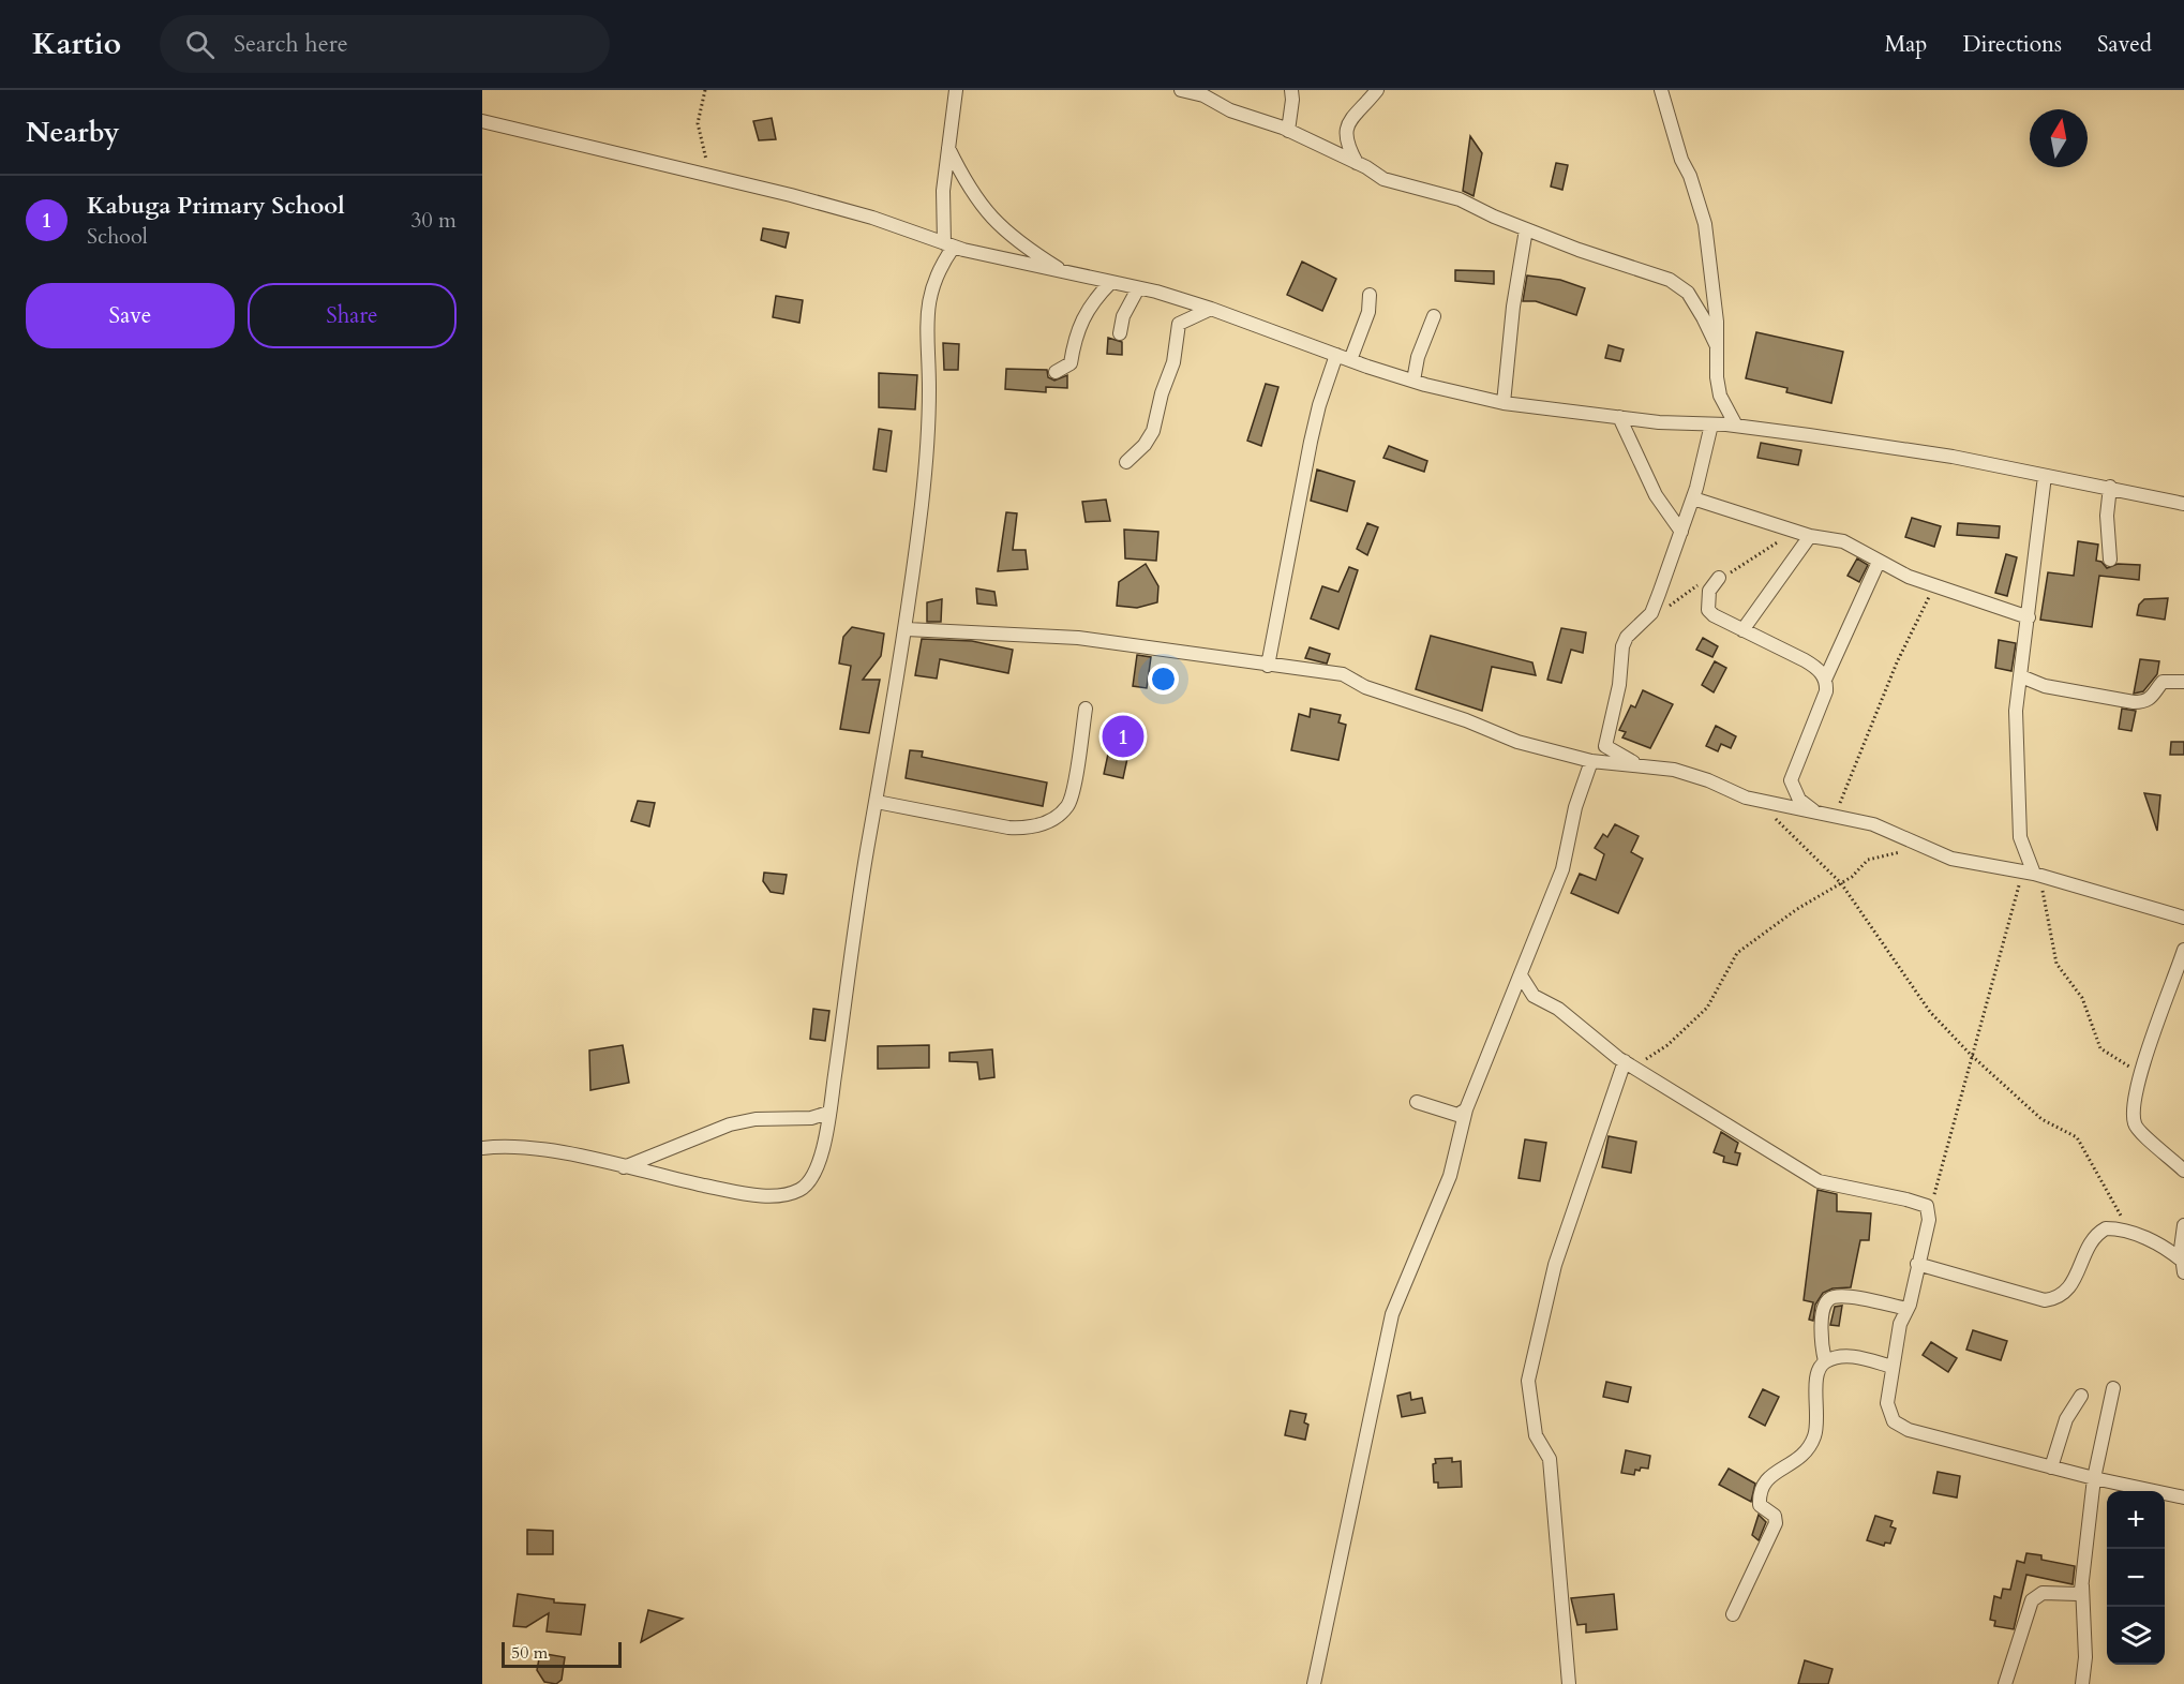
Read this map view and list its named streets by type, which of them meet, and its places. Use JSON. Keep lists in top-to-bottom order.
{
  "scale_bar": "50 m",
  "north": "top",
  "page": {
    "header": "Kartio",
    "search": "Search here",
    "nav": ["Map", "Directions", "Saved"],
    "heading": "Nearby",
    "list": [
      {
        "mark": "1",
        "name": "Kabuga Primary School",
        "note": "School",
        "value": "30 m"
      }
    ],
    "buttons": ["Save", "Share"],
    "pins": "1",
    "map_buttons": ["+", "−"],
    "scale": "50 m"
  }
}
